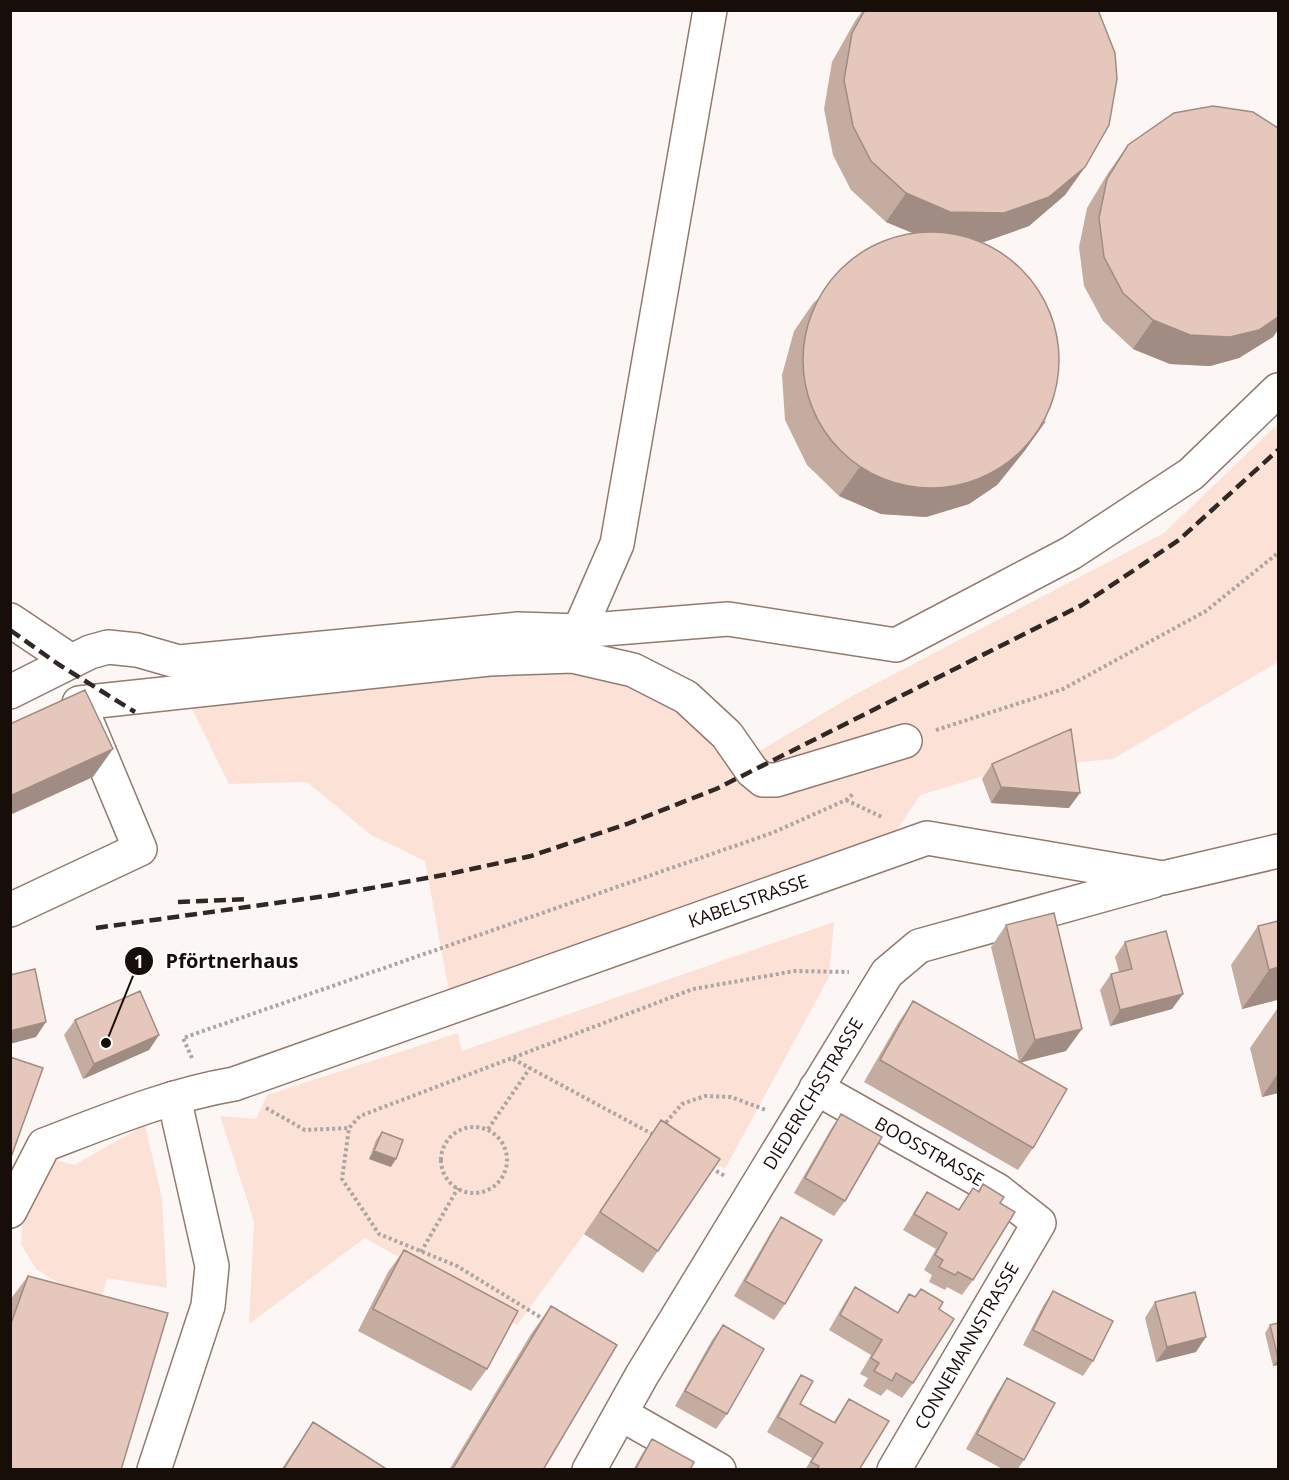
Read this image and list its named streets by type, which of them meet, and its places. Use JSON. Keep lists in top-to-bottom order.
{
  "streets": {
    "street": [
      "KABELSTRASSE",
      "DIEDERICHSSTRASSE",
      "BOOSSTRASSE",
      "CONNEMANNSTRASSE"
    ]
  },
  "crossings": [
    ["KABELSTRASSE", "DIEDERICHSSTRASSE"],
    ["DIEDERICHSSTRASSE", "BOOSSTRASSE"],
    ["BOOSSTRASSE", "CONNEMANNSTRASSE"]
  ],
  "places": ["Pförtnerhaus"]
}
